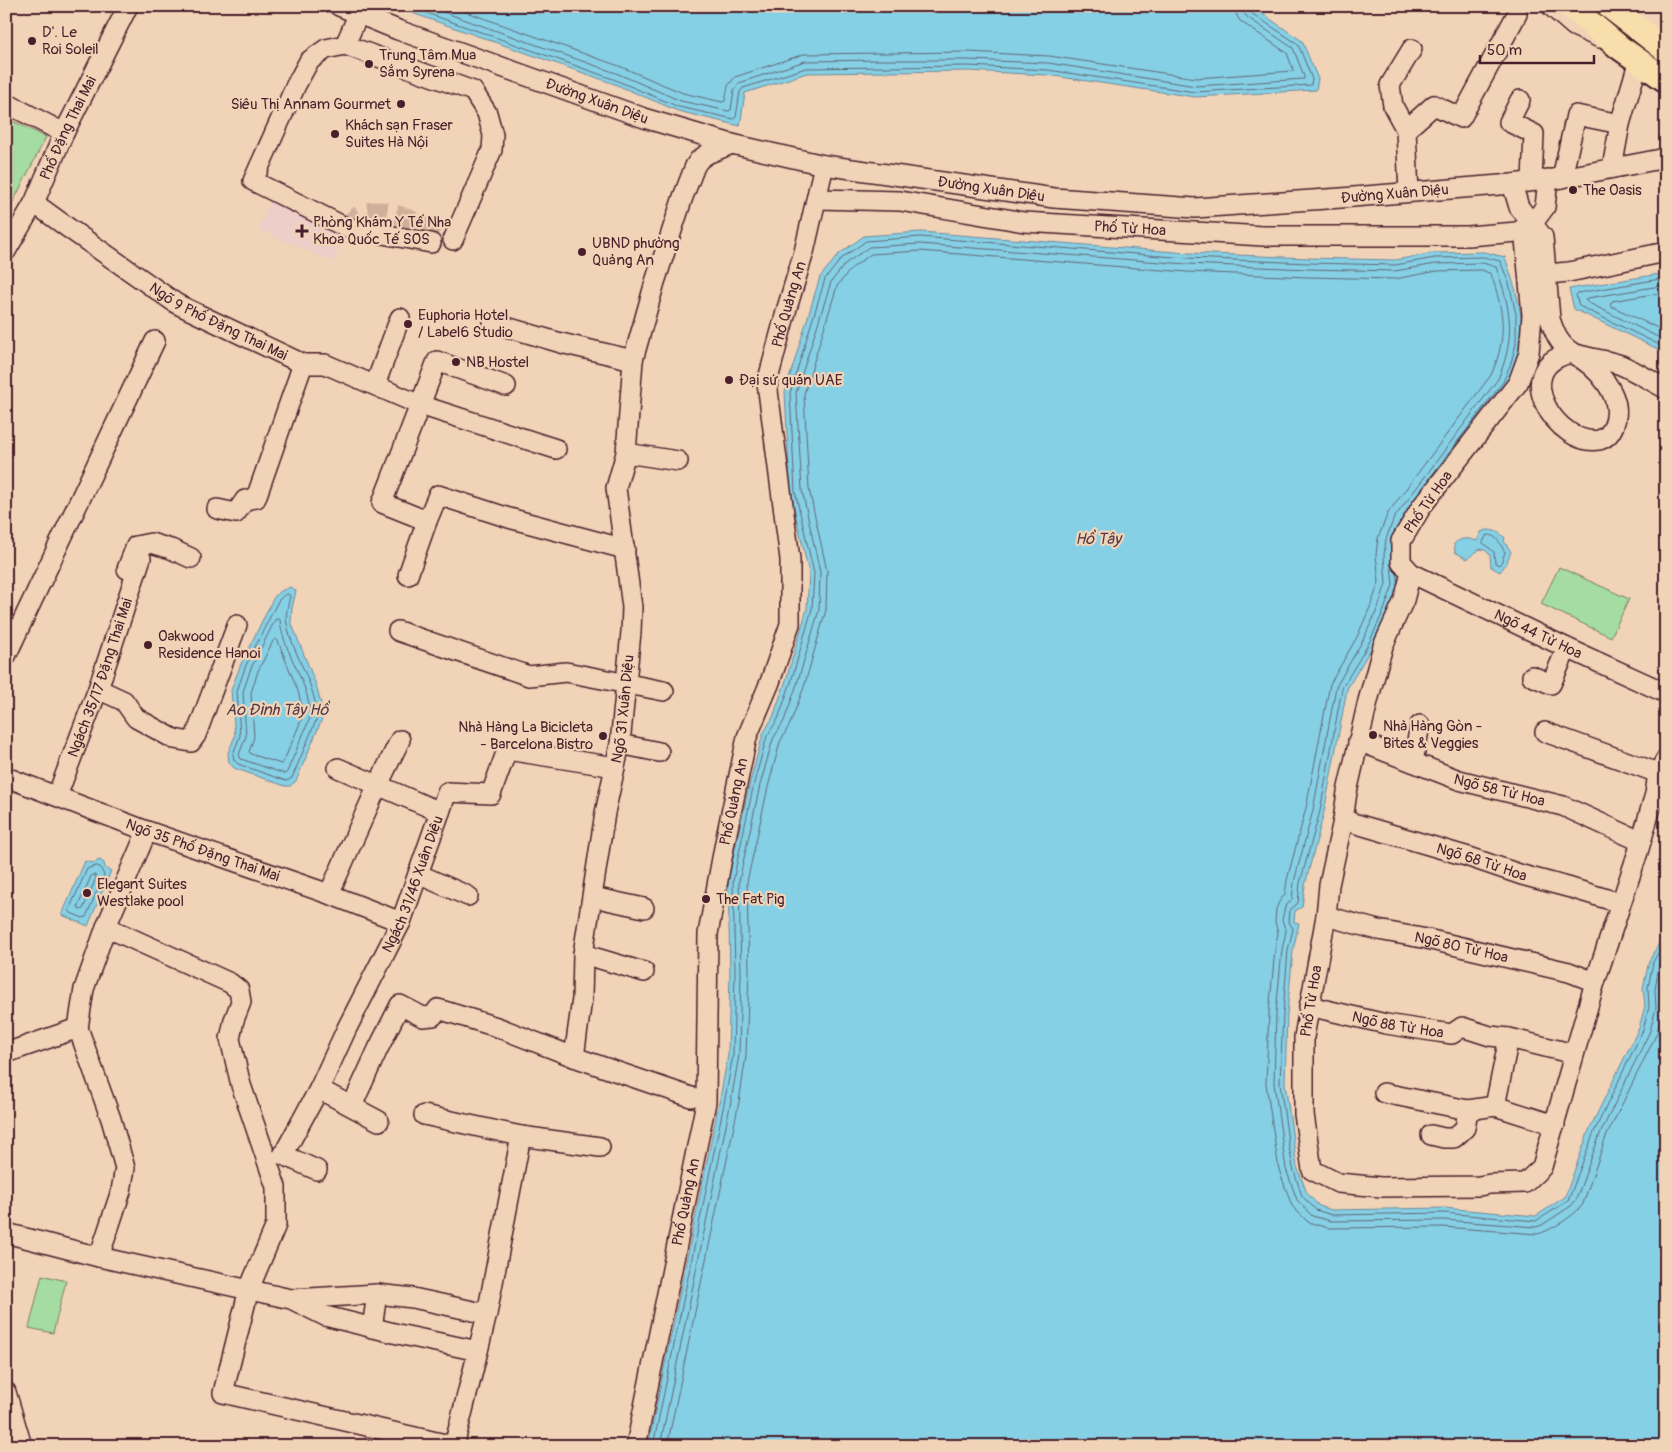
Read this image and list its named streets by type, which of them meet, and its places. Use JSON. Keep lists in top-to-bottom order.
{
  "streets": {
    "street": [
      "Đường Xuân Diệu",
      "Phố Đặng Thai Mai",
      "Phố Từ Hoa",
      "Phố Quảng An",
      "Ngõ 9 Phố Đặng Thai Mai",
      "Ngõ 44 Từ Hoa",
      "Ngách 35/17 Đặng Thai Mai",
      "Ngõ 31 Xuân Diệu",
      "Ngõ 58 Từ Hoa",
      "Ngõ 35 Phố Đặng Thai Mai",
      "Ngõ 68 Từ Hoa",
      "Ngách 31/46 Xuân Diệu",
      "Ngõ 80 Từ Hoa",
      "Ngõ 88 Từ Hoa"
    ]
  },
  "crossings": [
    ["Đường Xuân Diệu", "Phố Từ Hoa"],
    ["Đường Xuân Diệu", "Phố Quảng An"],
    ["Đường Xuân Diệu", "Ngõ 31 Xuân Diệu"],
    ["Phố Đặng Thai Mai", "Ngõ 9 Phố Đặng Thai Mai"],
    ["Phố Từ Hoa", "Phố Quảng An"],
    ["Phố Từ Hoa", "Ngõ 44 Từ Hoa"],
    ["Phố Từ Hoa", "Ngõ 58 Từ Hoa"],
    ["Phố Từ Hoa", "Ngõ 68 Từ Hoa"],
    ["Phố Từ Hoa", "Ngõ 80 Từ Hoa"],
    ["Phố Từ Hoa", "Ngõ 88 Từ Hoa"],
    ["Ngách 35/17 Đặng Thai Mai", "Ngõ 35 Phố Đặng Thai Mai"],
    ["Ngõ 31 Xuân Diệu", "Ngách 31/46 Xuân Diệu"],
    ["Ngõ 35 Phố Đặng Thai Mai", "Ngách 31/46 Xuân Diệu"]
  ],
  "water": ["Hồ Tây", "Ao Đình Tây Hồ"],
  "places": {
    "other": [
      "D'. Le Roi Soleil",
      "Trung Tâm Mua Sắm Syrena",
      "Siêu Thị Annam Gourmet",
      "Khách sạn Fraser Suites Hà Nội",
      "The Oasis",
      "UBND phường Quảng An",
      "Euphoria Hotel / Label6 Studio",
      "NB Hostel",
      "Đại sứ quán UAE",
      "Oakwood Residence Hanoi",
      "Nhà Hàng Gòn - Bites & Veggies",
      "Nhà Hàng La Bicicleta - Barcelona Bistro",
      "Elegant Suites Westlake pool",
      "The Fat Pig"
    ],
    "health": ["Phòng Khám Y Tế Nha Khoa Quốc Tế SOS"]
  },
  "scale_bar": "50 m"
}
